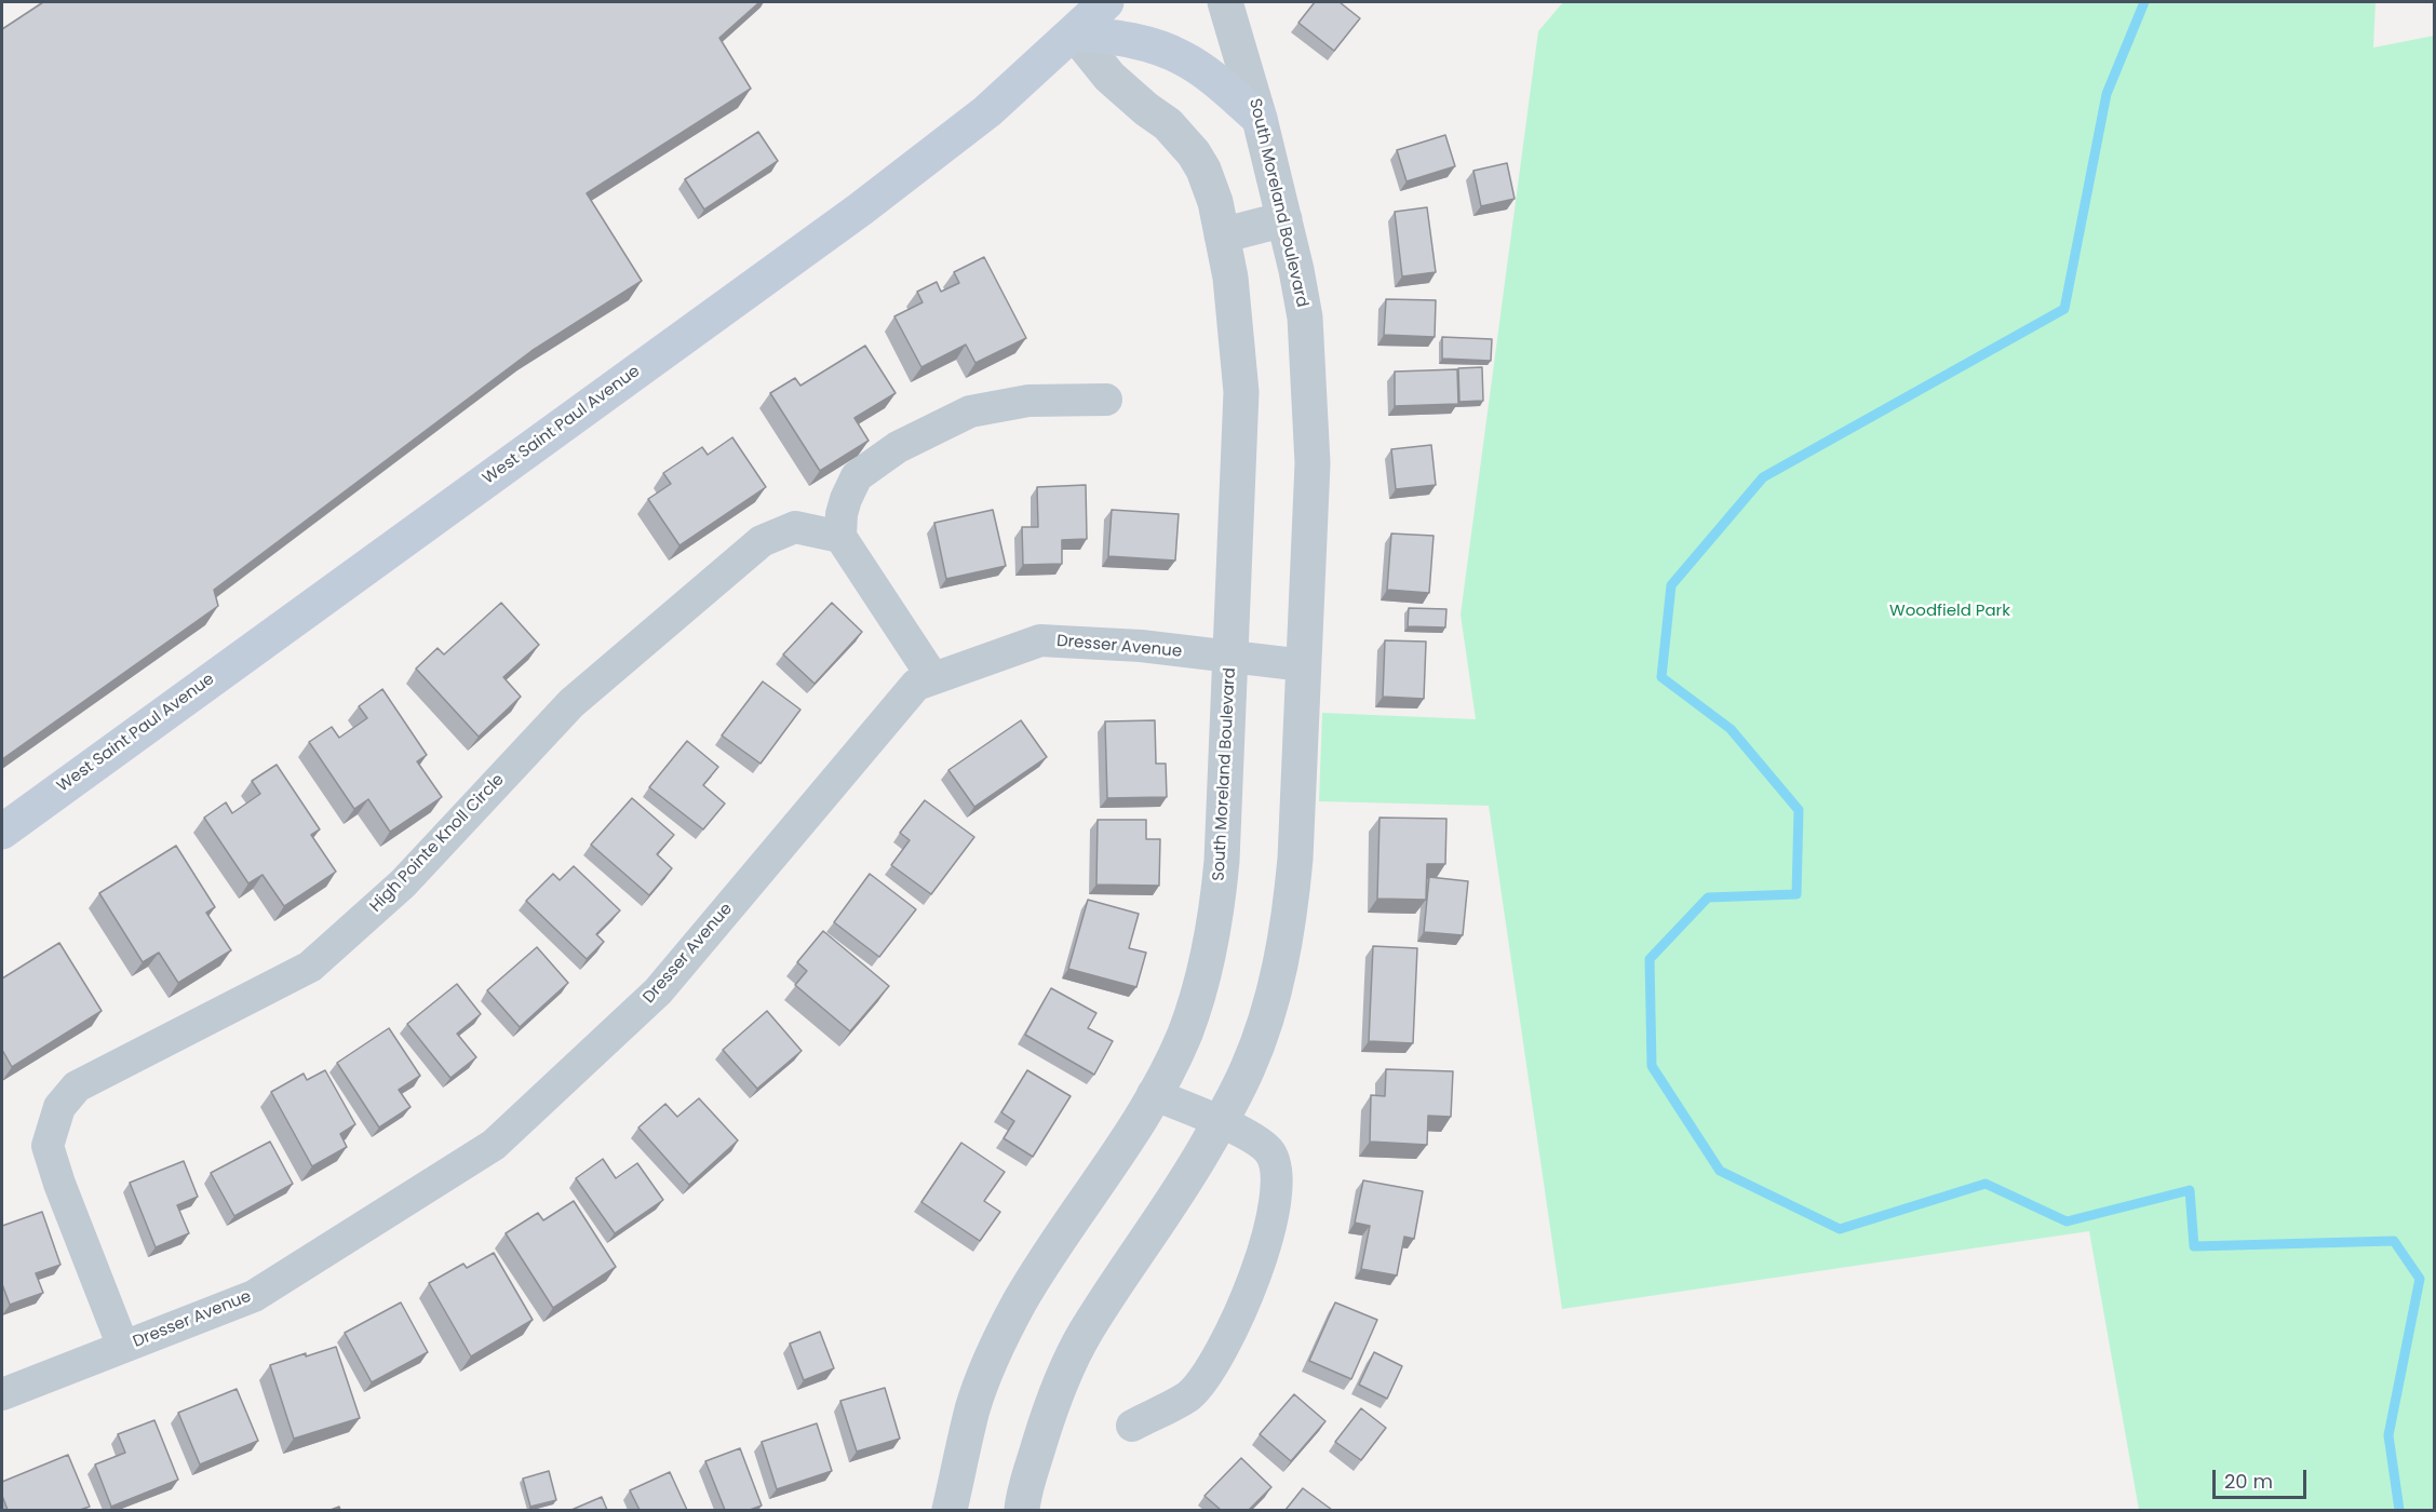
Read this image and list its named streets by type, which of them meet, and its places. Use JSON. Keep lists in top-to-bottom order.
{
  "streets": {
    "main road": ["West Saint Paul Avenue"],
    "street": ["South Moreland Boulevard", "Dresser Avenue", "High Pointe Knoll Circle"]
  },
  "crossings": [
    ["South Moreland Boulevard", "West Saint Paul Avenue"],
    ["South Moreland Boulevard", "Dresser Avenue"],
    ["Dresser Avenue", "High Pointe Knoll Circle"]
  ],
  "parks": ["Woodfield Park"],
  "scale_bar": "20 m"
}
